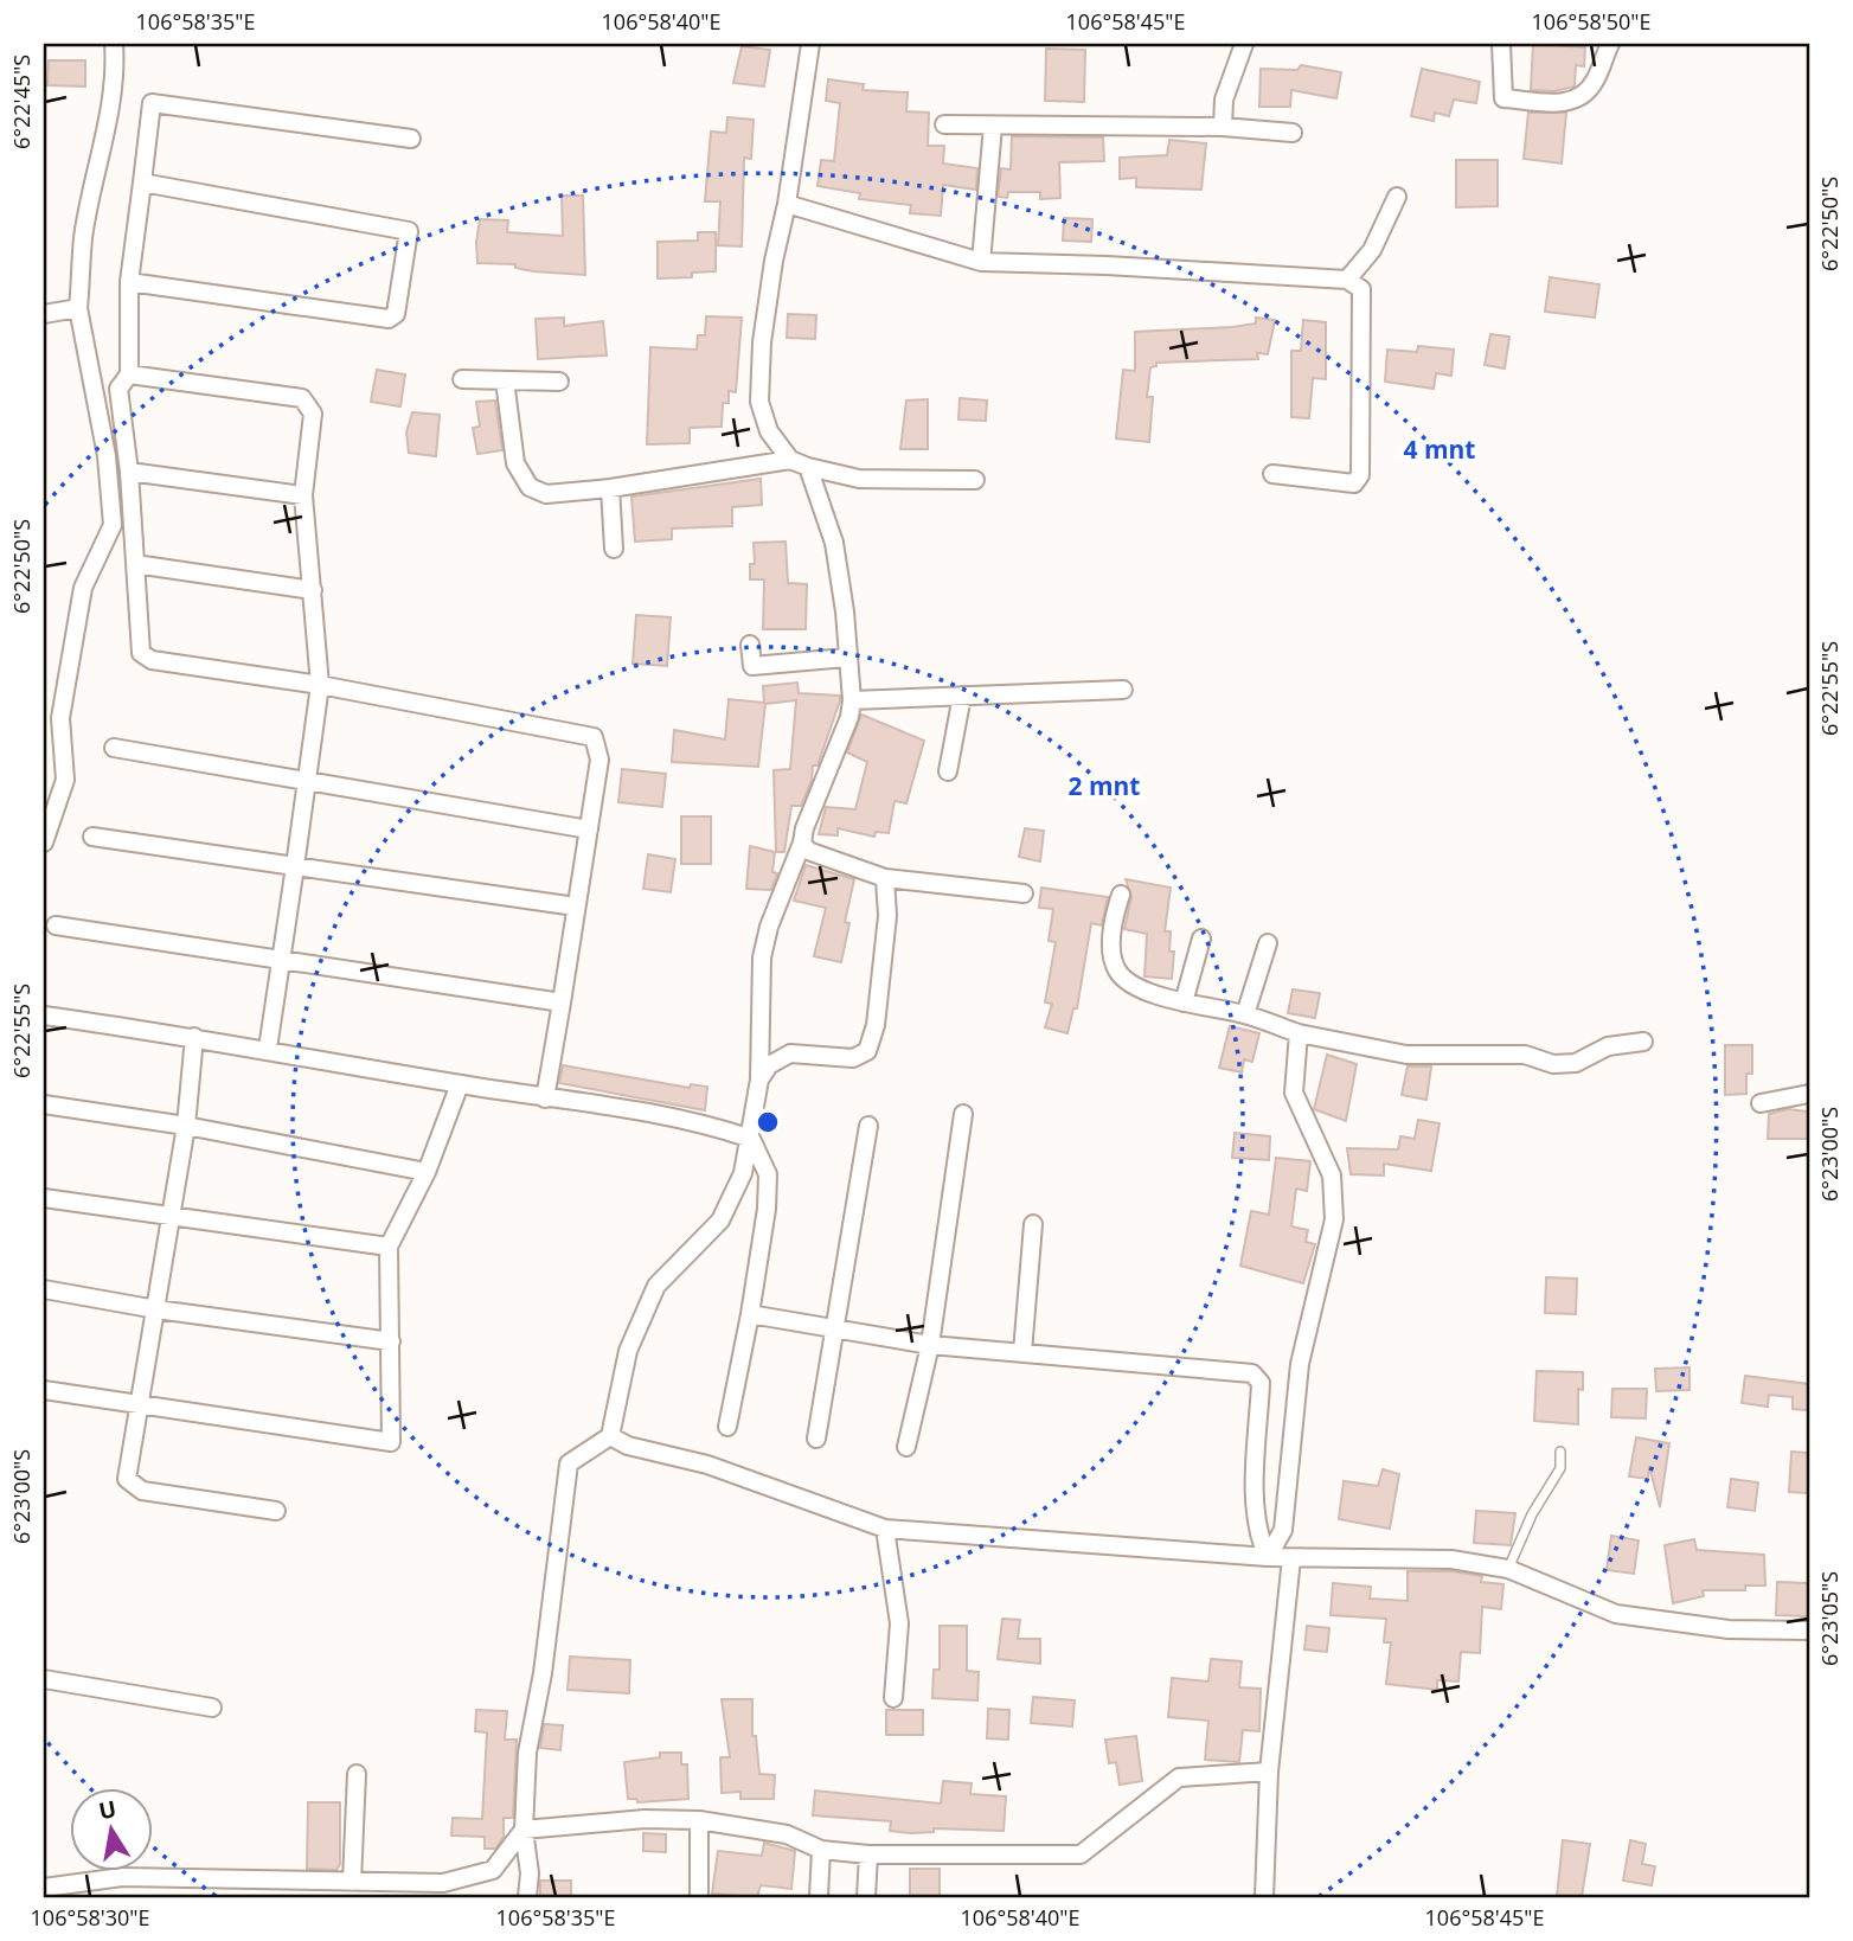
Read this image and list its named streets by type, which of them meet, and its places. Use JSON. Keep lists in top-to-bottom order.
{
  "north": "top",
  "coordinates": [
    "106°58'35\"E",
    "106°58'40\"E",
    "106°58'45\"E",
    "106°58'50\"E",
    "6°22'45\"S",
    "6°22'50\"S",
    "6°22'55\"S",
    "6°23'00\"S",
    "6°23'05\"S",
    "106°58'30\"E"
  ],
  "rings": ["4 mnt", "2 mnt"]
}
